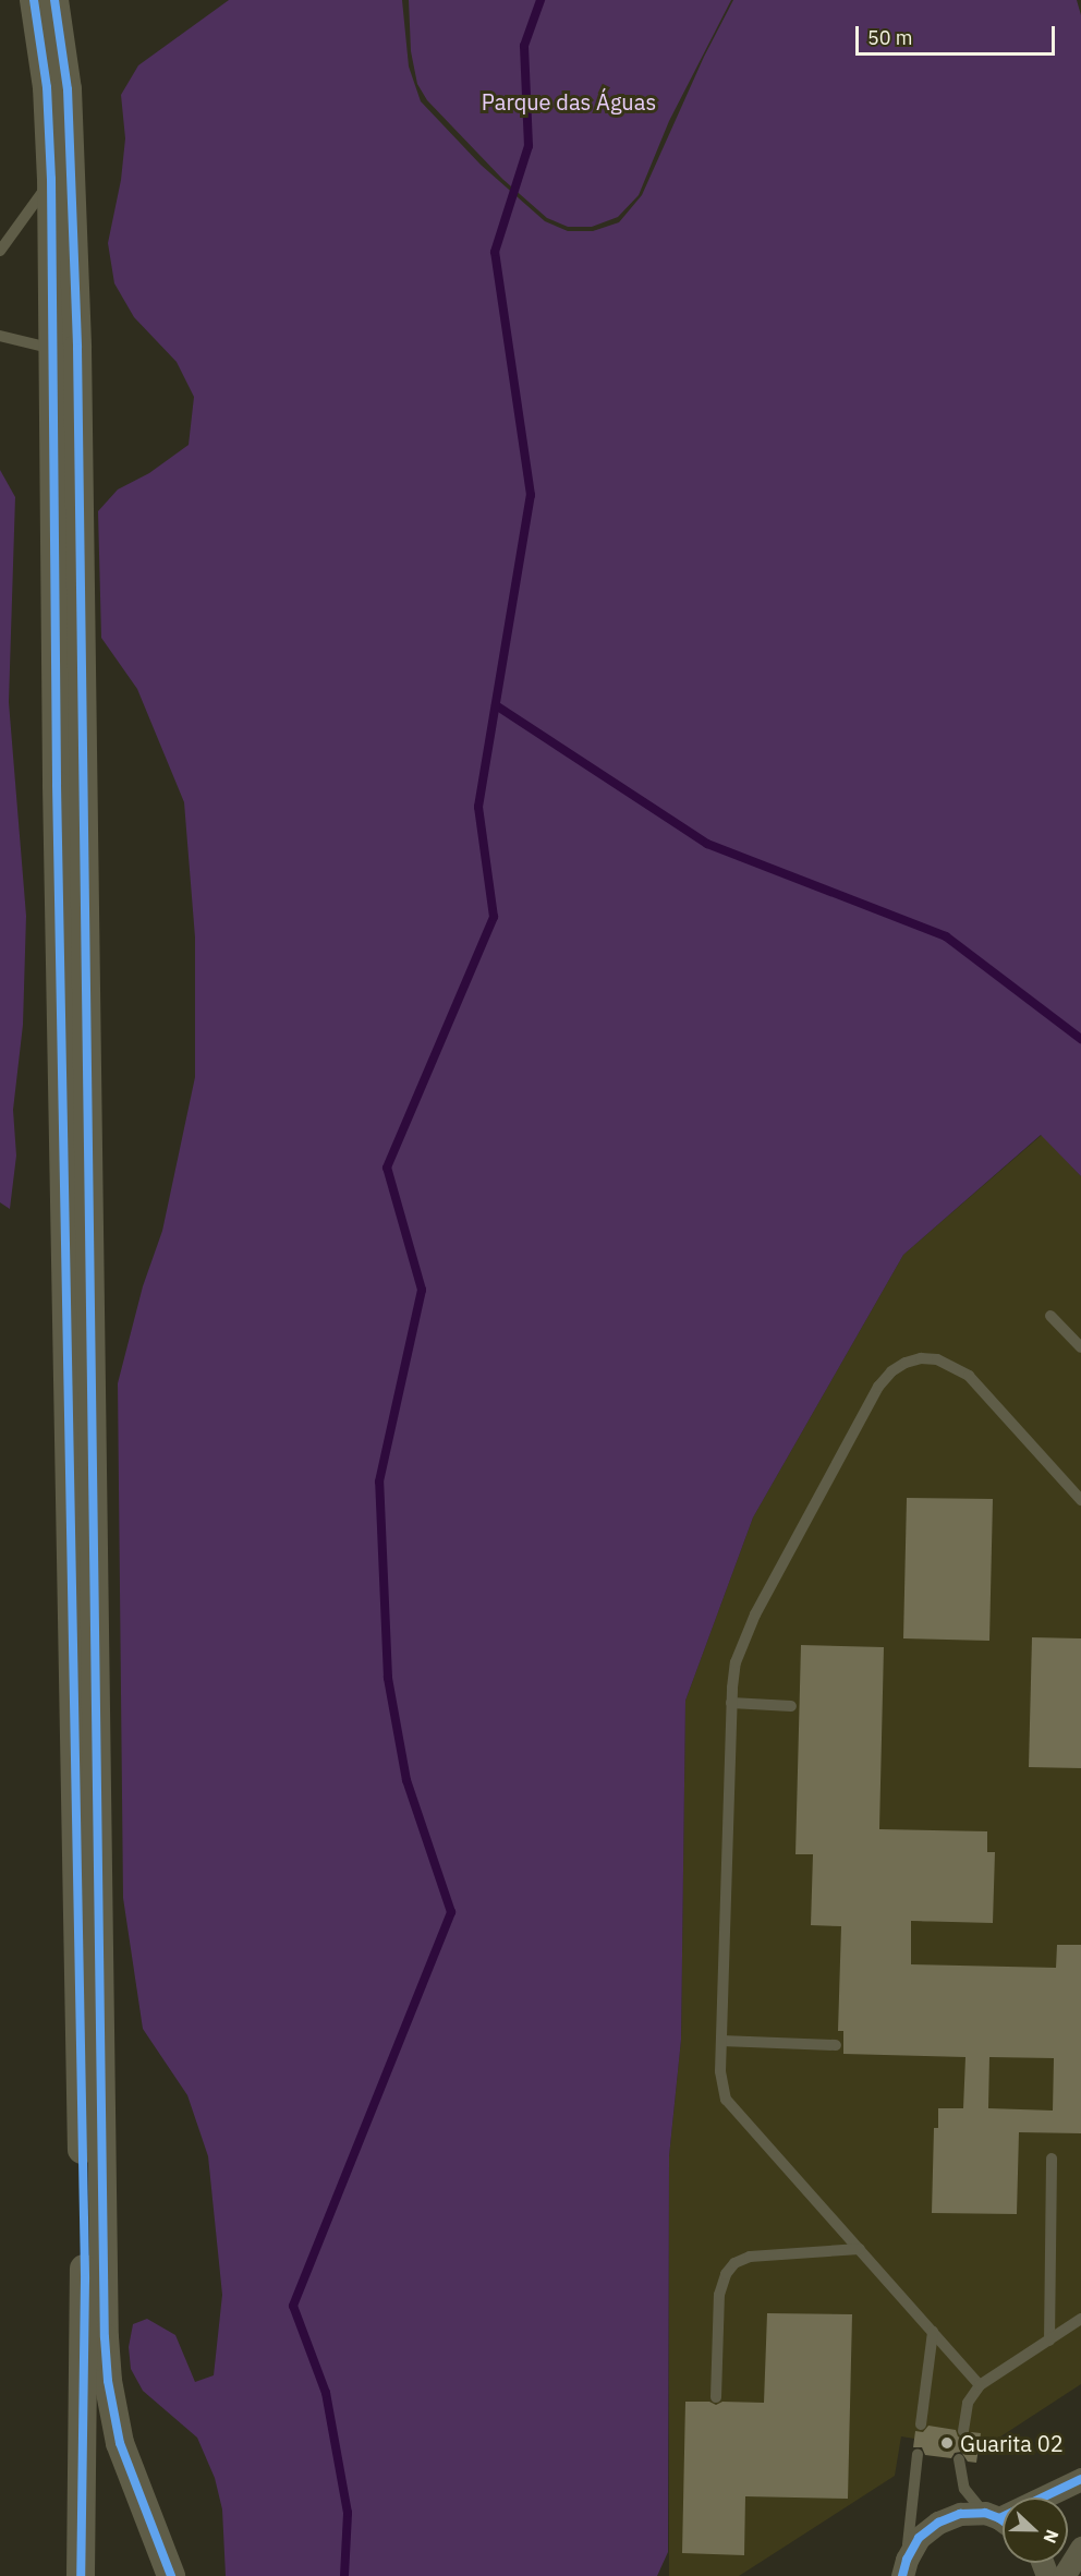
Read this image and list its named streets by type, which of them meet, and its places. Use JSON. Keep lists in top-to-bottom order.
{
  "parks": ["Parque das Águas"],
  "places": ["Guarita 02"],
  "scale_bar": "50 m",
  "north": "right"
}
